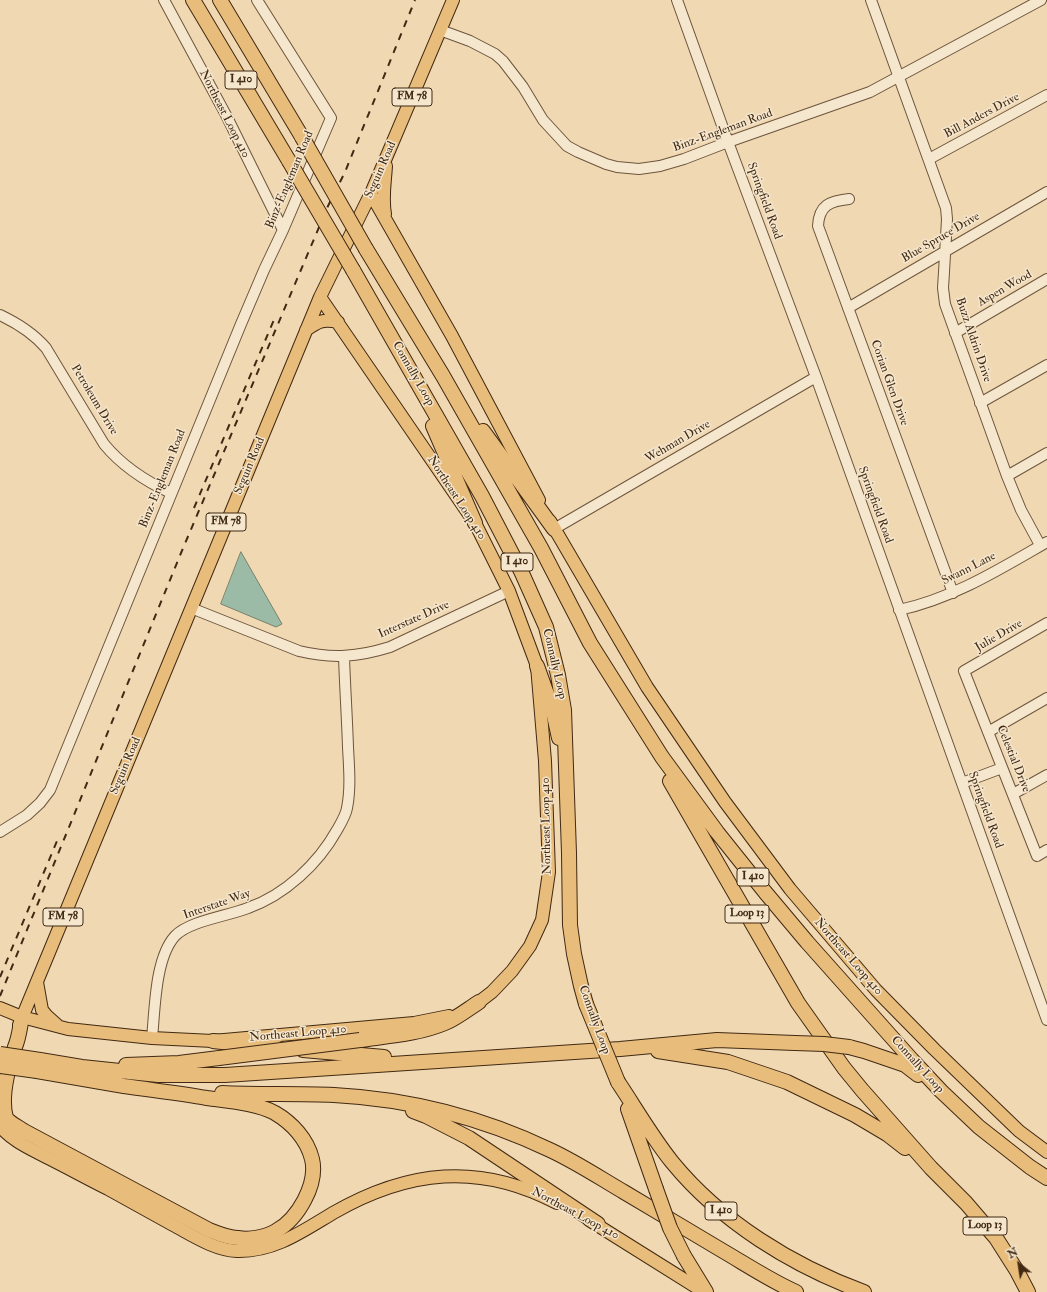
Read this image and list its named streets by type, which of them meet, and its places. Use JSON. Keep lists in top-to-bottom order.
{
  "streets": {
    "highway": ["I 410", "Connally Loop", "Loop 13"],
    "main road": ["FM 78", "Northeast Loop 410", "Seguin Road"],
    "street": [
      "Bill Anders Drive",
      "Binz-Engleman Road",
      "Springfield Road",
      "Blue Spruce Drive",
      "Aspen Wood",
      "Buzz Aldrin Drive",
      "Corian Glen Drive",
      "Petroleum Drive",
      "Wehman Drive",
      "Swann Lane",
      "Interstate Drive",
      "Julie Drive",
      "Celestial Drive",
      "Interstate Way"
    ]
  },
  "crossings": [
    ["FM 78", "Northeast Loop 410"],
    ["FM 78", "Seguin Road"],
    ["Northeast Loop 410", "Binz-Engleman Road"],
    ["Northeast Loop 410", "Seguin Road"],
    ["Northeast Loop 410", "Wehman Drive"],
    ["Northeast Loop 410", "Interstate Drive"],
    ["Northeast Loop 410", "Interstate Way"],
    ["Bill Anders Drive", "Buzz Aldrin Drive"],
    ["Binz-Engleman Road", "Seguin Road"],
    ["Binz-Engleman Road", "Springfield Road"],
    ["Binz-Engleman Road", "Buzz Aldrin Drive"],
    ["Binz-Engleman Road", "Petroleum Drive"],
    ["Seguin Road", "Interstate Drive"],
    ["Springfield Road", "Wehman Drive"],
    ["Springfield Road", "Swann Lane"],
    ["Blue Spruce Drive", "Buzz Aldrin Drive"],
    ["Blue Spruce Drive", "Corian Glen Drive"],
    ["Aspen Wood", "Buzz Aldrin Drive"],
    ["Buzz Aldrin Drive", "Swann Lane"],
    ["Connally Loop", "Loop 13"],
    ["Corian Glen Drive", "Swann Lane"],
    ["Interstate Drive", "Interstate Way"],
    ["Julie Drive", "Celestial Drive"]
  ],
  "north": "top left"
}
